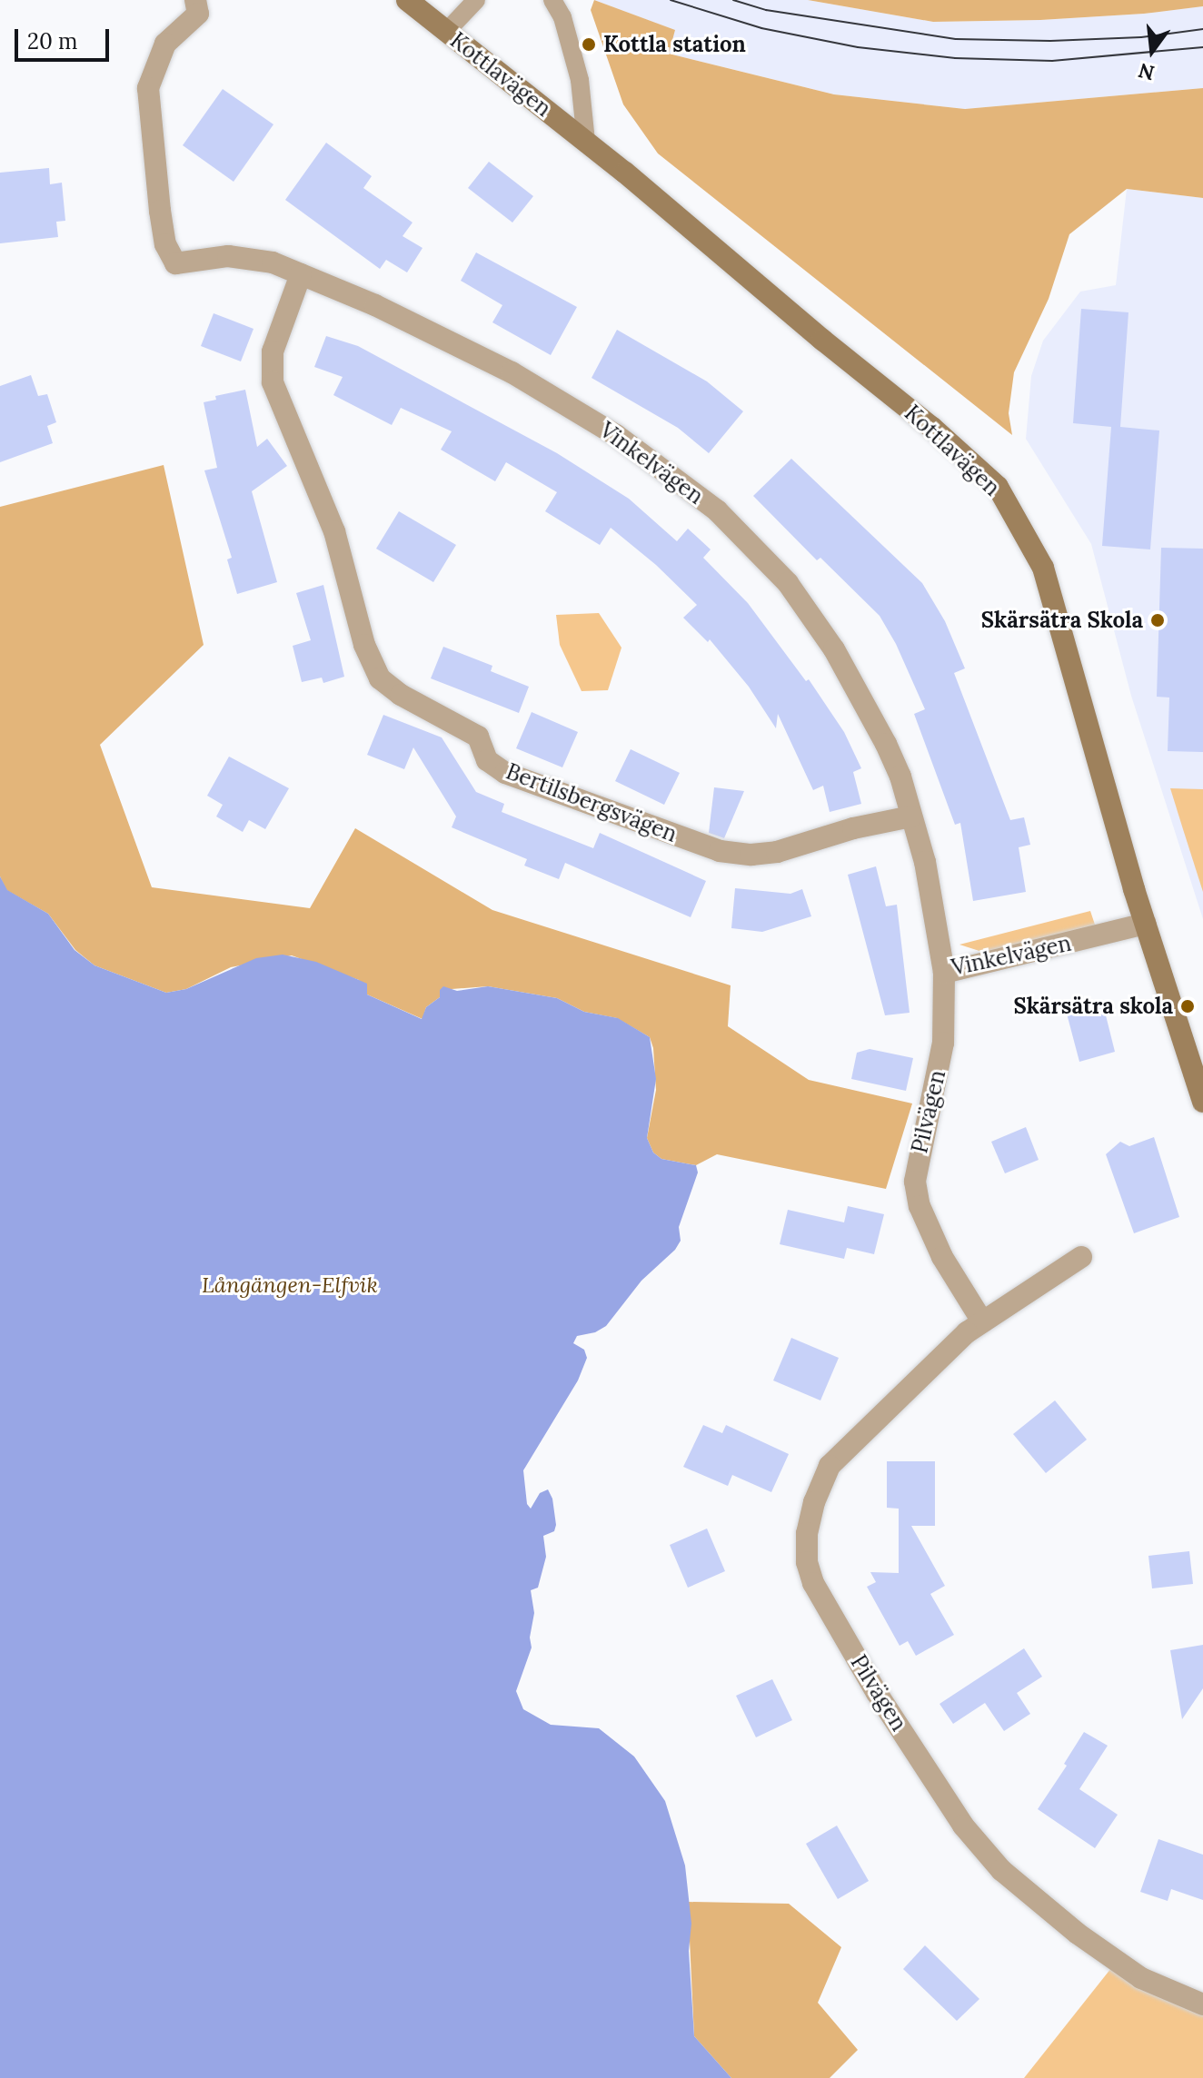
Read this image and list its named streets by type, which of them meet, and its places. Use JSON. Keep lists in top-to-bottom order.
{
  "streets": {
    "street": [
      "Kottlavägen",
      "Vinkelvägen",
      "Bertilsbergsvägen",
      "Pilvägen"
    ]
  },
  "crossings": [
    ["Kottlavägen", "Vinkelvägen"],
    ["Vinkelvägen", "Bertilsbergsvägen"],
    ["Vinkelvägen", "Pilvägen"]
  ],
  "parks": ["Långängen-Elfvik"],
  "places": ["Kottla station", "Skärsätra Skola", "Skärsätra skola"],
  "scale_bar": "20 m",
  "north": "bottom"
}
